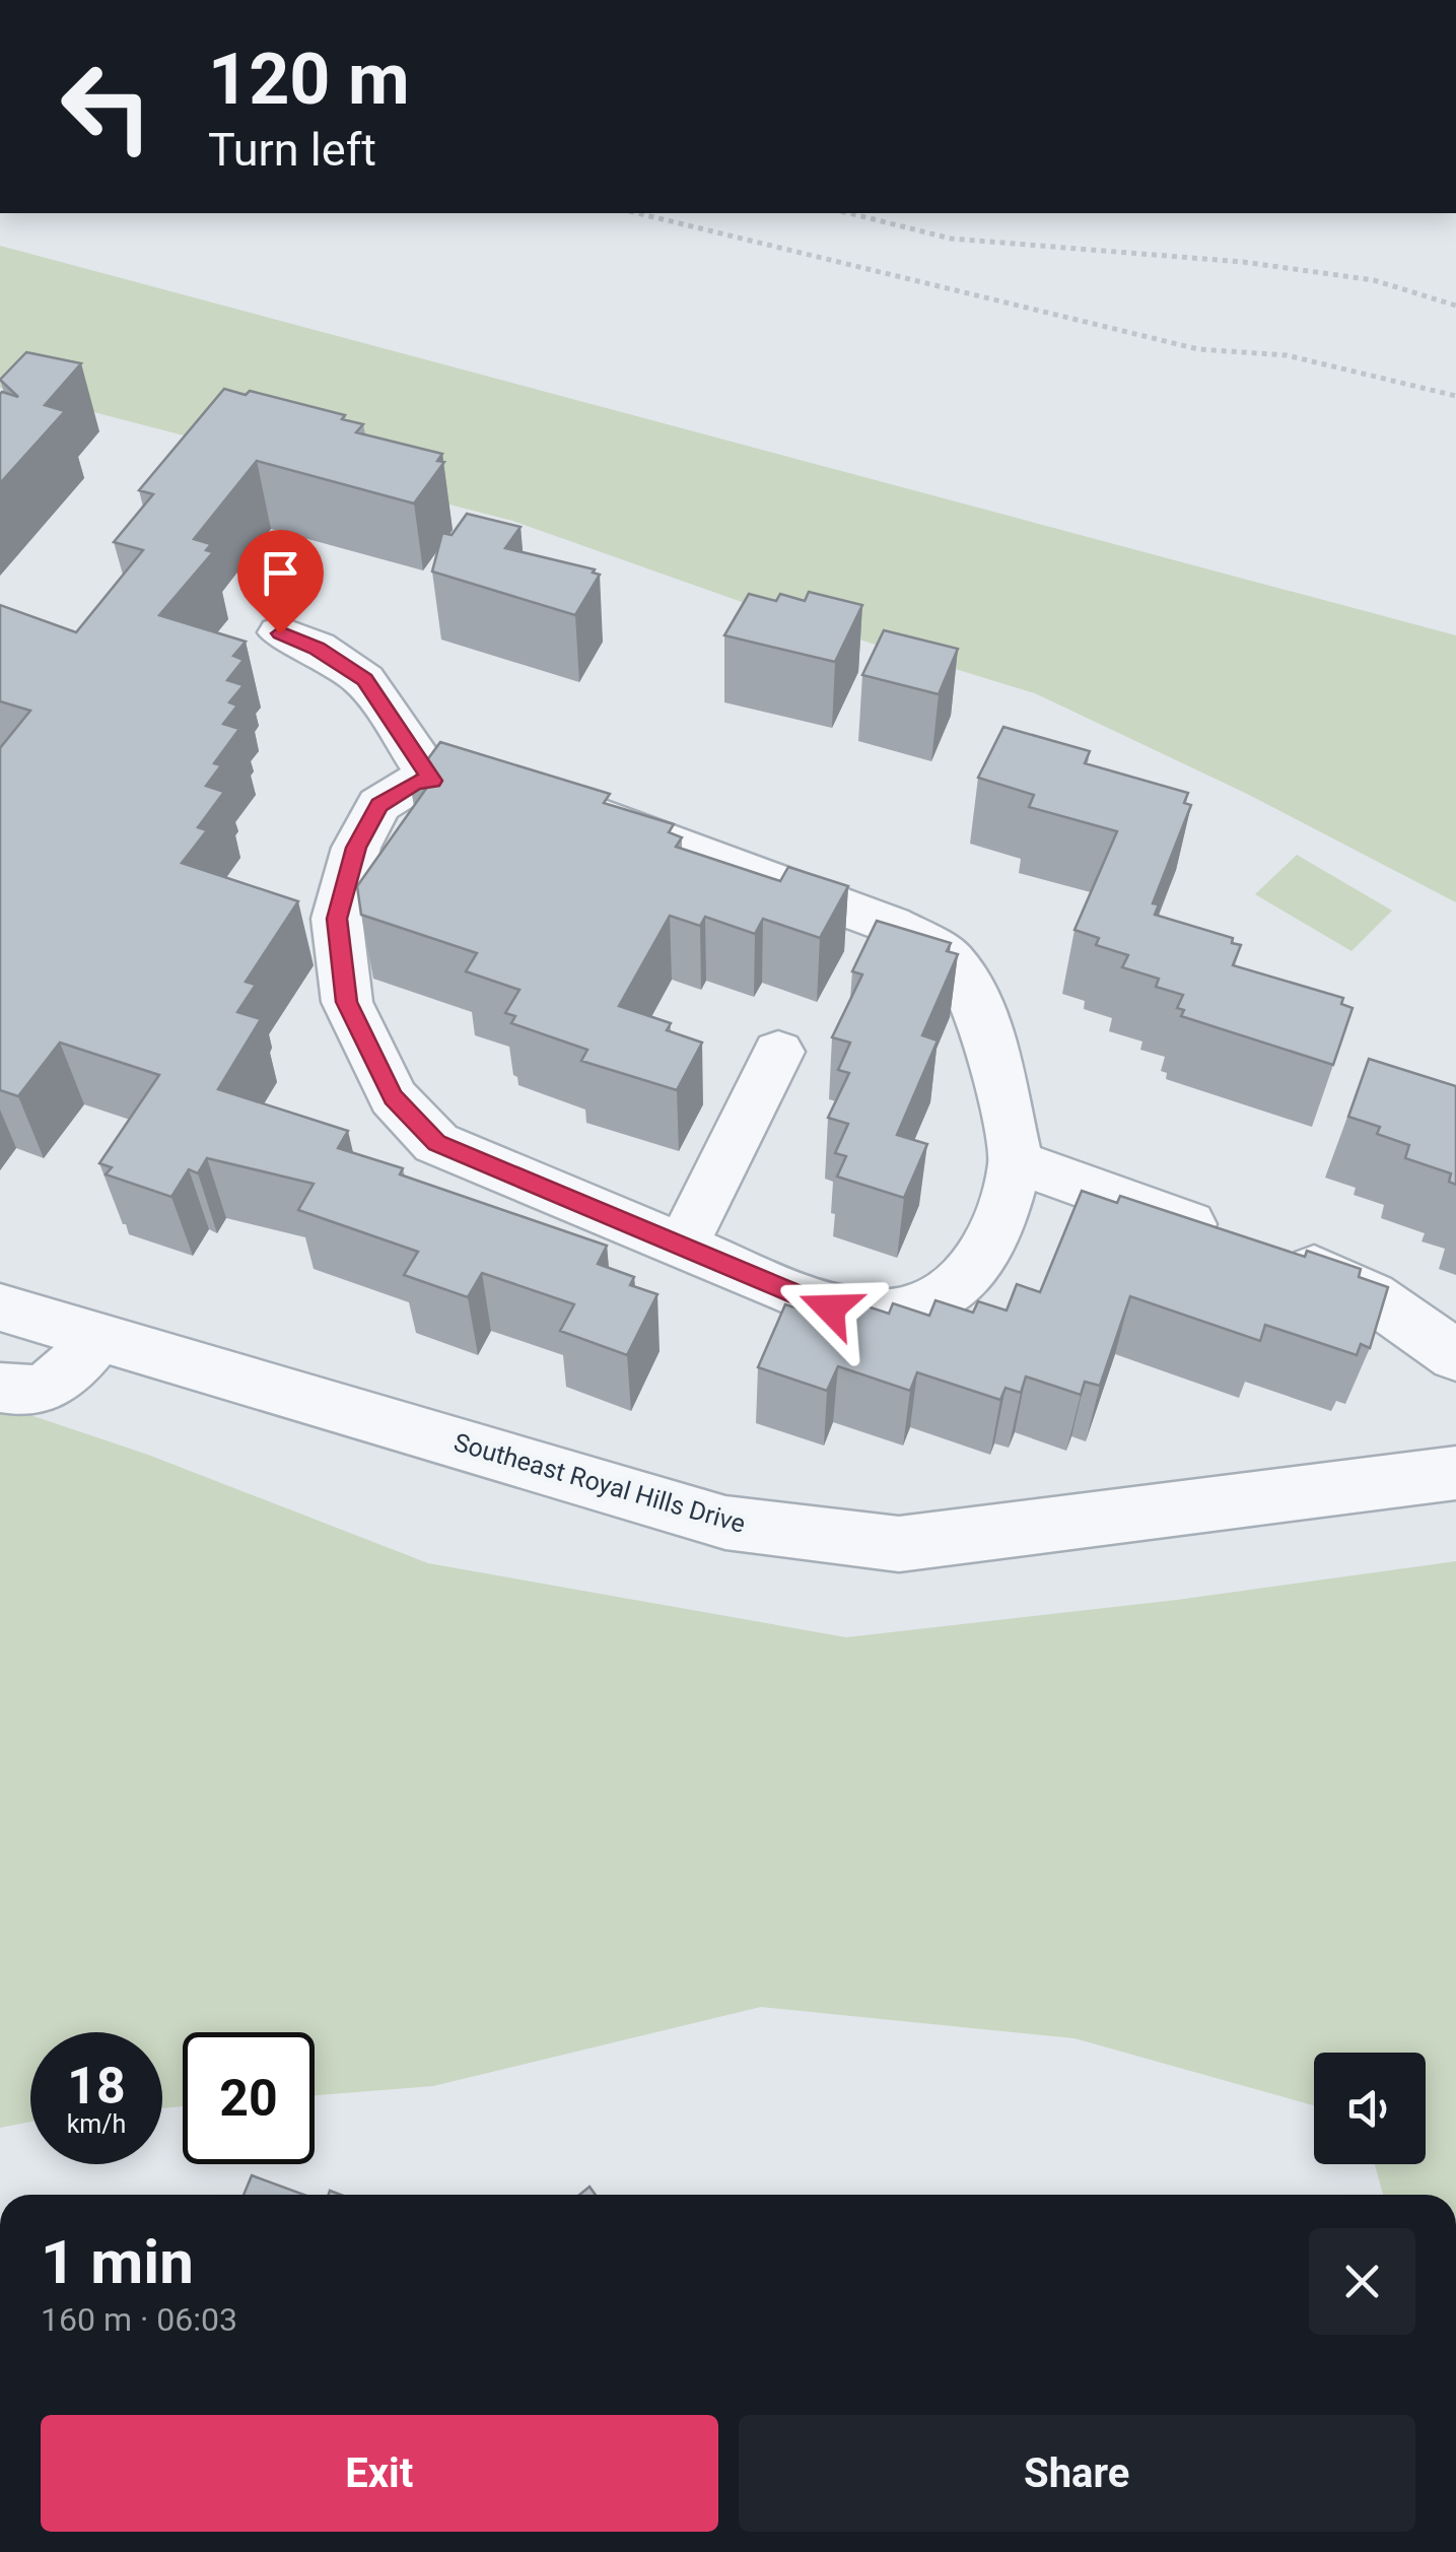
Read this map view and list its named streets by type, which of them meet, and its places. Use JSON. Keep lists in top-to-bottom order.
{
  "streets": {
    "street": ["Southeast Royal Hills Drive"]
  },
  "page": {
    "turn": ["120 m", "Turn left"],
    "speed": "18 km/h",
    "limit": "20",
    "heading": ["1 min", "160 m · 06:03"],
    "buttons": ["Exit", "Share"]
  }
}
